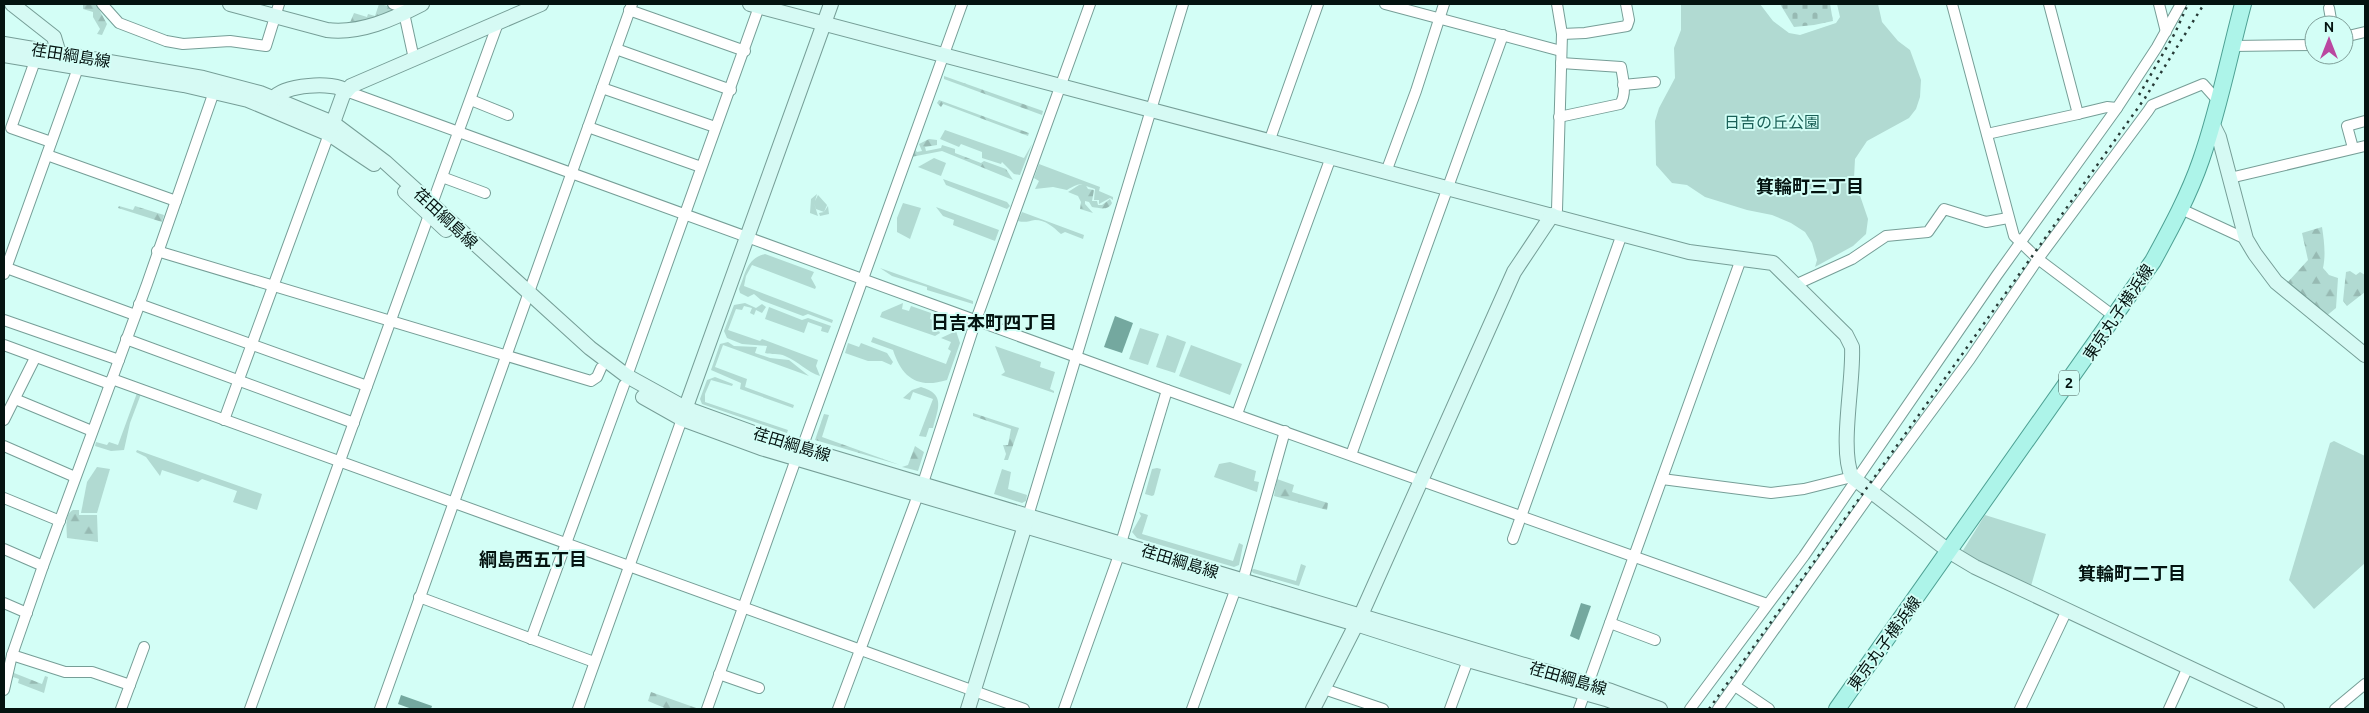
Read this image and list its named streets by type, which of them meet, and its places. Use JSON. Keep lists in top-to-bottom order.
{
  "streets": {
    "main road": ["東京丸子横浜線", "2"],
    "street": ["荏田綱島線"]
  },
  "districts": [
    "箕輪町三丁目",
    "日吉本町四丁目",
    "綱島西五丁目",
    "箕輪町二丁目"
  ],
  "parks": ["日吉の丘公園"],
  "north": "top"
}
